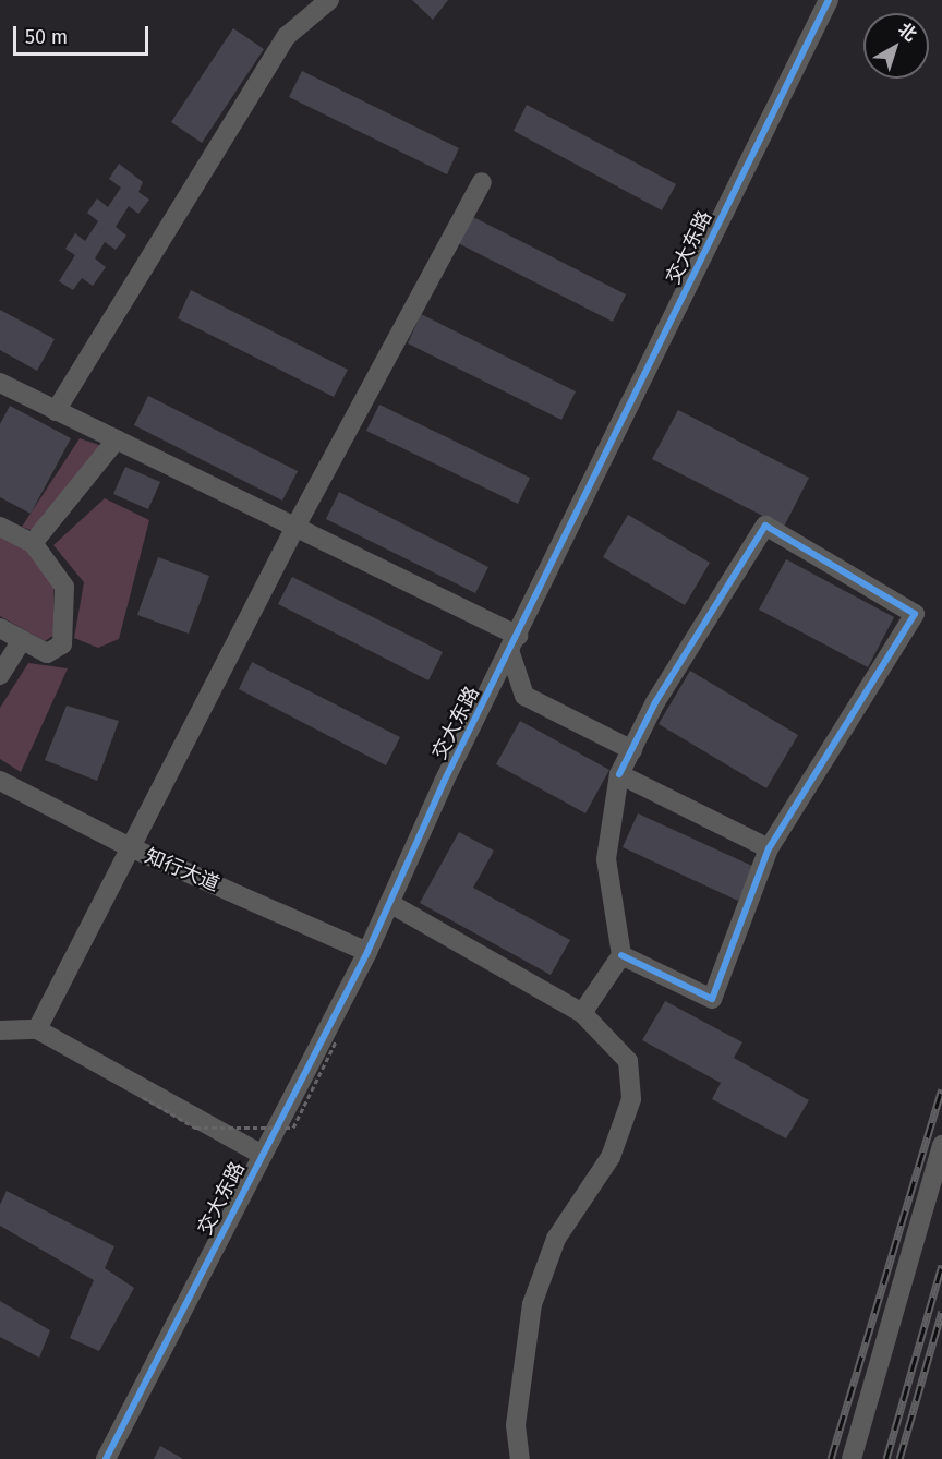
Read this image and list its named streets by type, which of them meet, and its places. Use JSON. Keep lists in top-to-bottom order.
{
  "streets": {
    "street": ["交大东路", "知行大道"]
  },
  "crossings": [
    ["交大东路", "知行大道"]
  ],
  "scale_bar": "50 m",
  "north": "top right"
}
